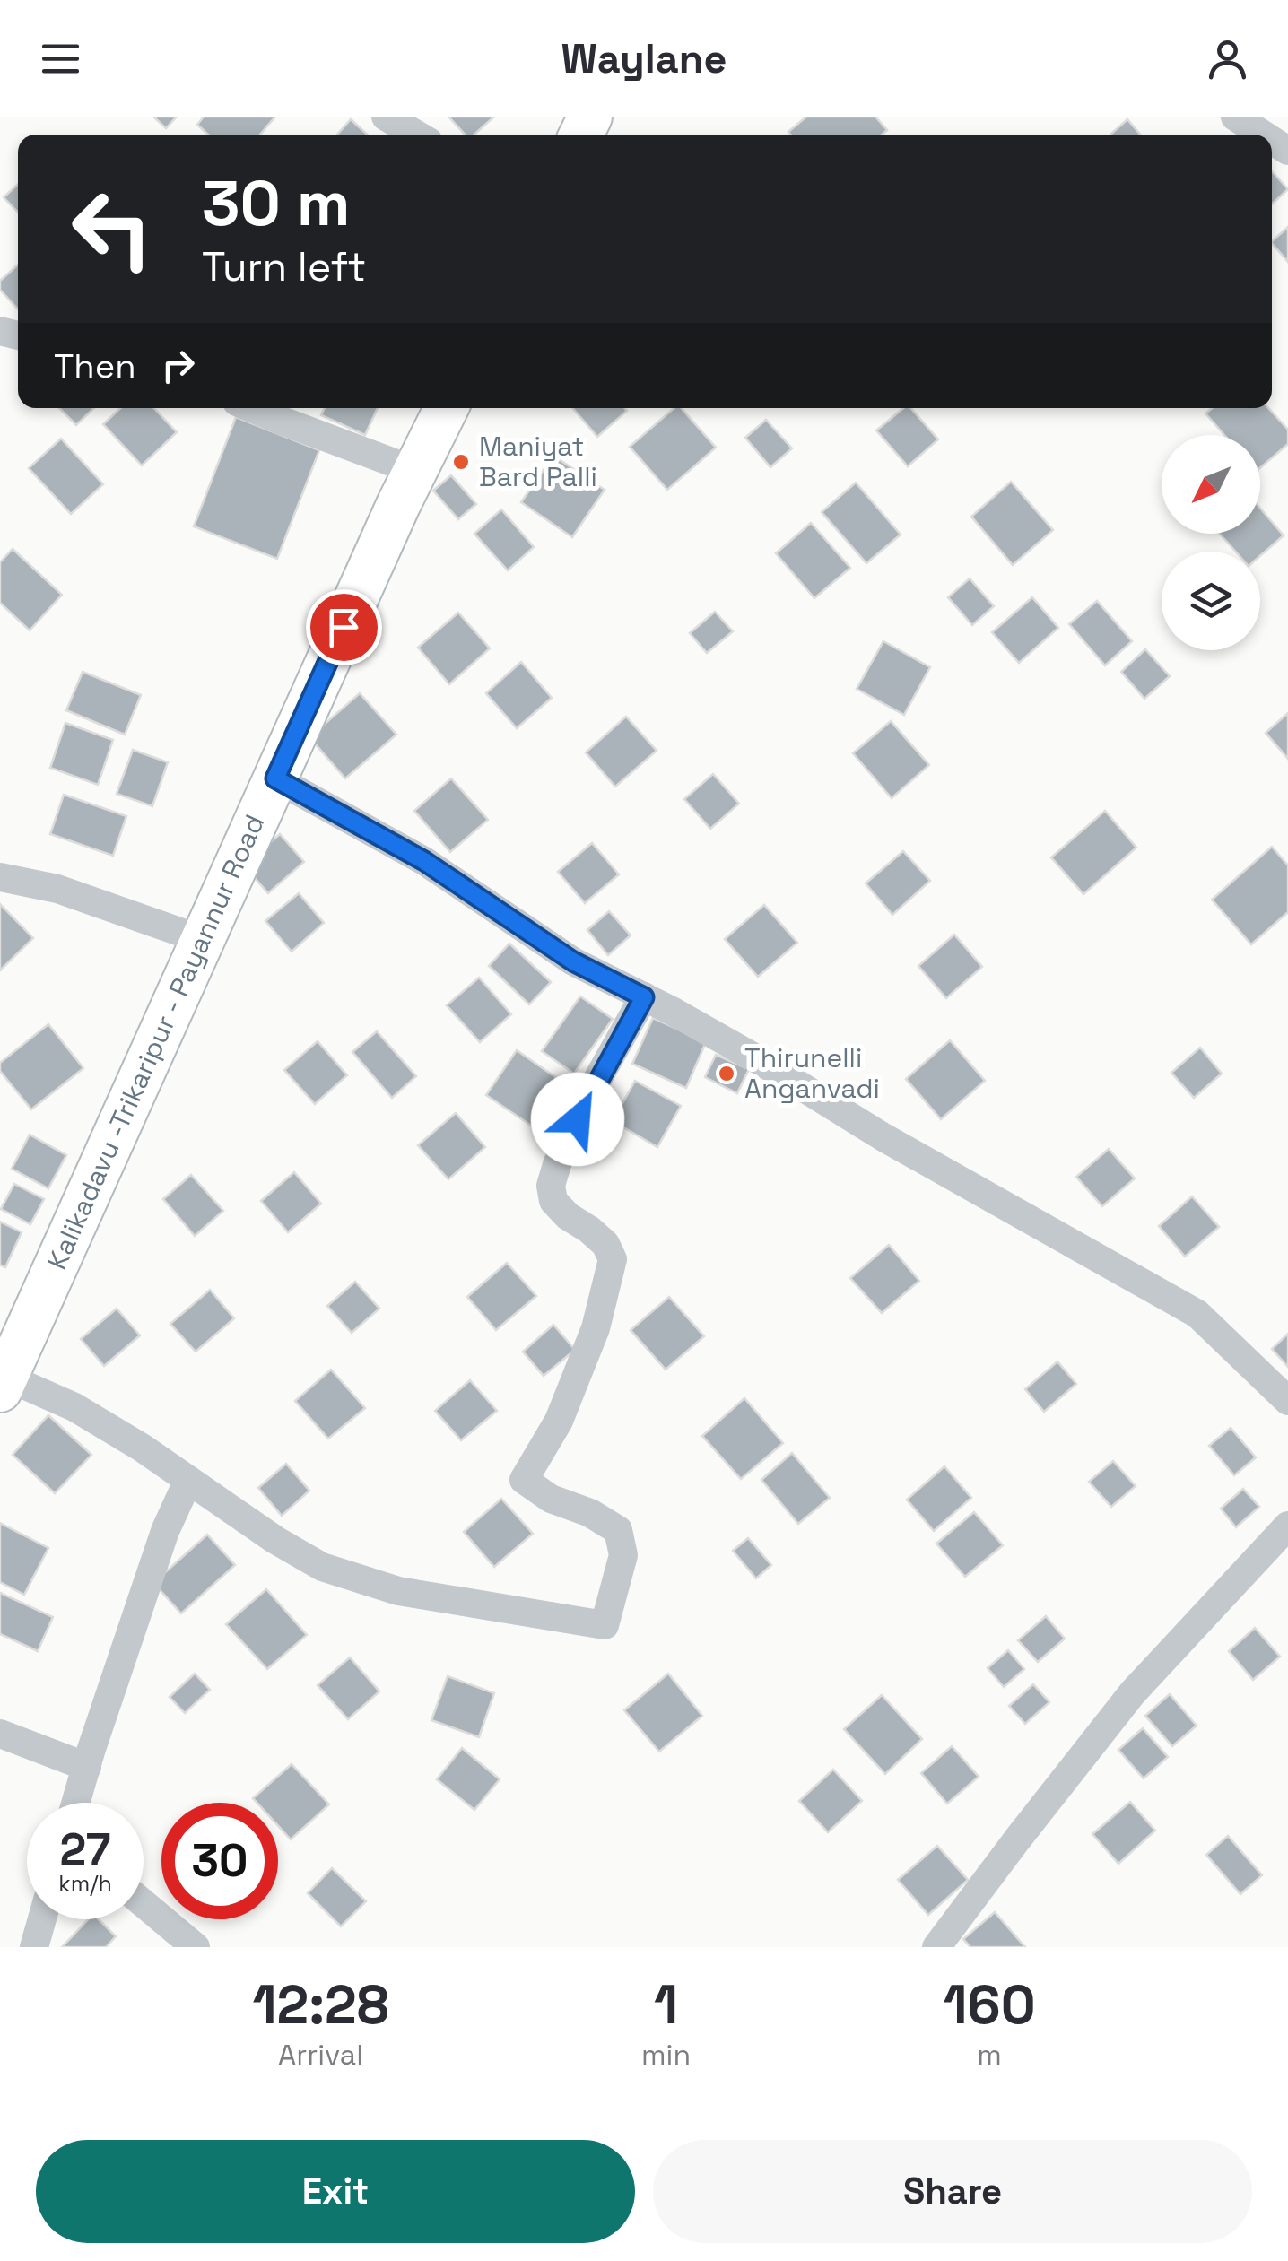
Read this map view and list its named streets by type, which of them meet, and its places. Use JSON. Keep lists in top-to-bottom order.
{
  "streets": {
    "main road": ["Kalikadavu -Trikaripur - Payannur Road"]
  },
  "places": ["Maniyat Bard Palli", "Thirunelli Anganvadi"],
  "north": "bottom left",
  "page": {
    "header": "Waylane",
    "turn": ["30 m", "Turn left"],
    "then": "Then",
    "speed": "27 km/h",
    "limit": "30",
    "eta": [
      "12:28",
      "Arrival",
      "1",
      "min",
      "160",
      "m"
    ],
    "buttons": ["Exit", "Share"]
  }
}
